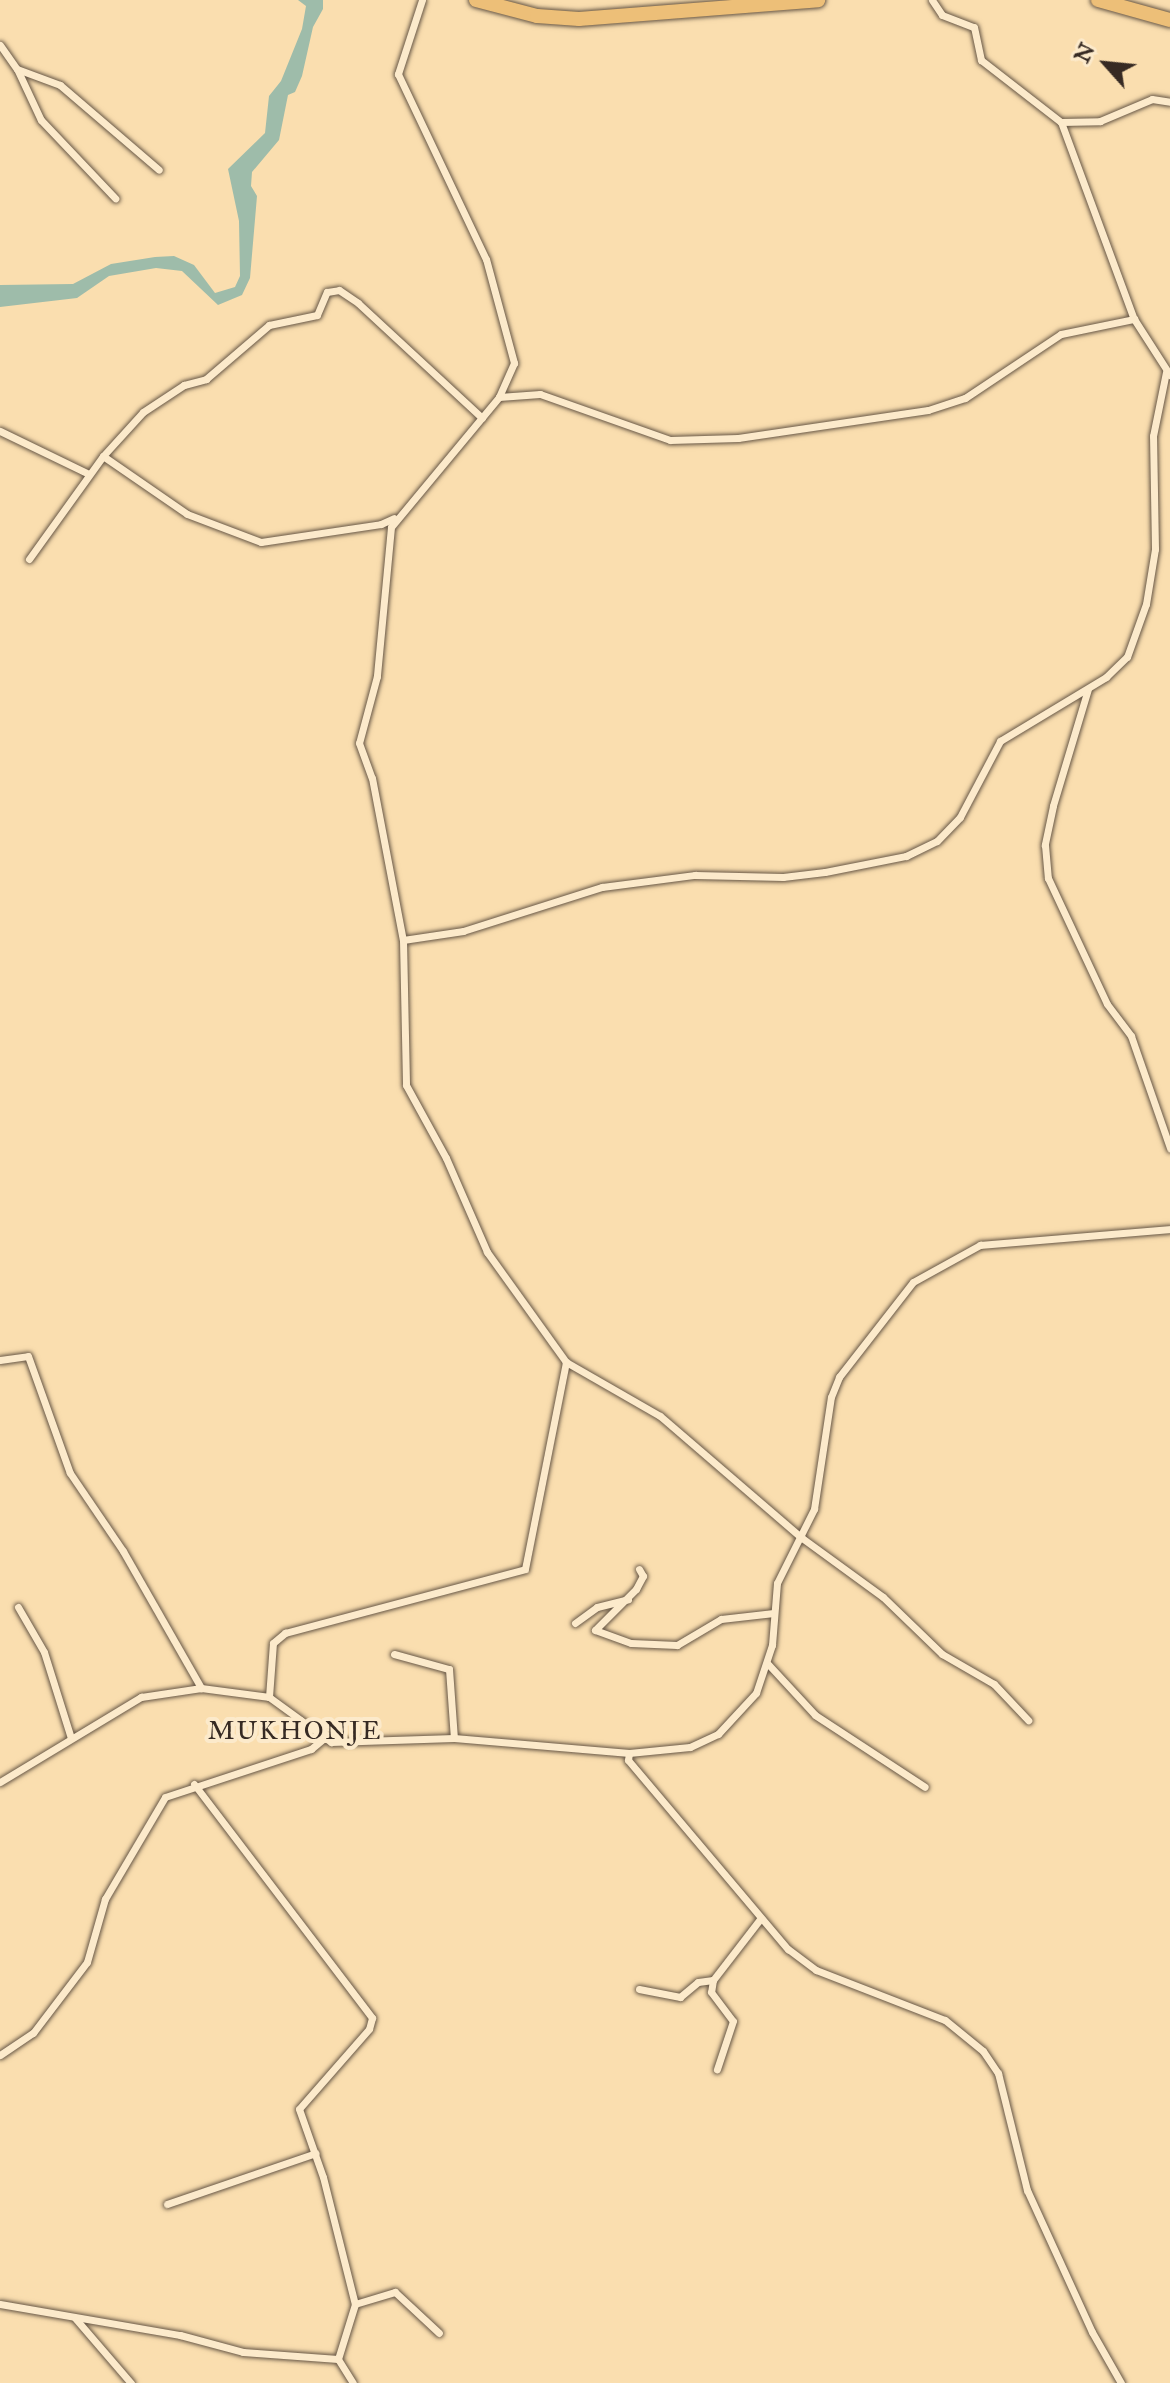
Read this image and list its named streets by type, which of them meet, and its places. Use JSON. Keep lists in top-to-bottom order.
{
  "districts": ["MUKHONJE"],
  "north": "top left"
}
